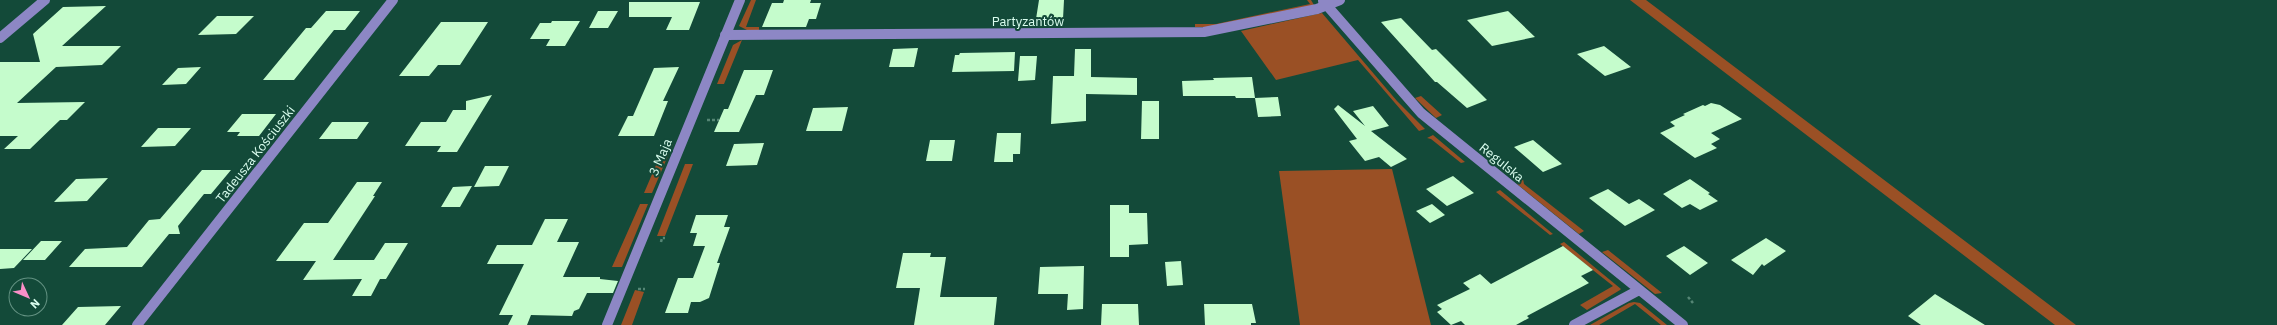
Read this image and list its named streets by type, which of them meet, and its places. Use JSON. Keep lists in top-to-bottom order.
{
  "streets": {
    "street": [
      "Partyzantów",
      "Tadeusza Kościuszki",
      "3 Maja",
      "Regulska"
    ]
  },
  "crossings": [
    ["Partyzantów", "3 Maja"],
    ["Partyzantów", "Regulska"]
  ],
  "north": "bottom right"
}
